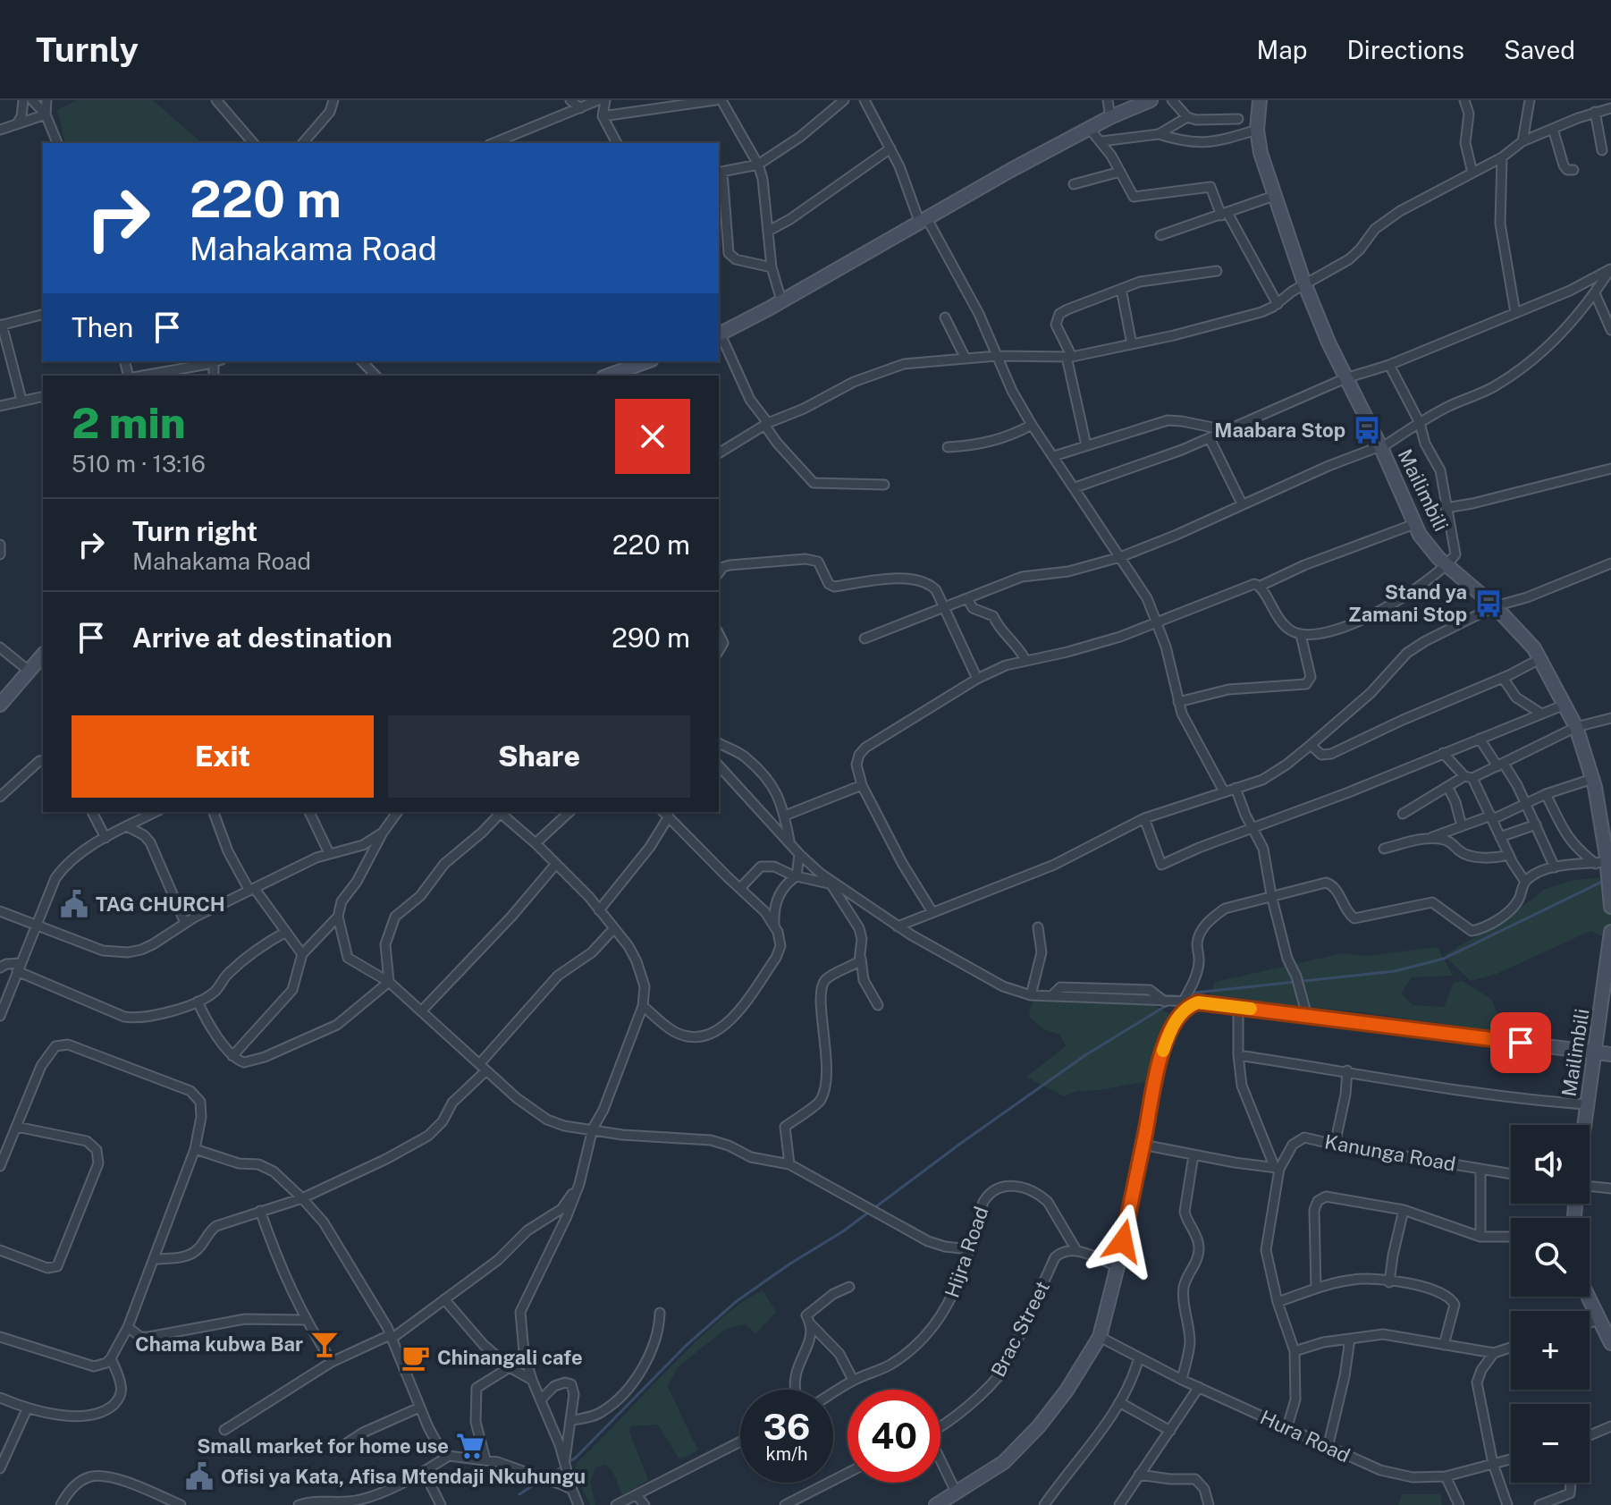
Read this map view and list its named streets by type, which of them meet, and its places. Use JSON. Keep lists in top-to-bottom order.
{
  "streets": {
    "street": [
      "Mailimbili",
      "Kanunga Road",
      "Hijra Road",
      "Brac Street",
      "Hura Road"
    ]
  },
  "crossings": [
    ["Kanunga Road", "Hura Road"],
    ["Hijra Road", "Brac Street"]
  ],
  "places": {
    "bus stop": ["Maabara Stop", "Stand ya Zamani Stop"],
    "public building": ["TAG CHURCH", "Ofisi ya Kata, Afisa Mtendaji Nkuhungu"],
    "bar": ["Chama kubwa Bar"],
    "cafe": ["Chinangali cafe"],
    "supermarket": ["Small market for home use"]
  },
  "page": {
    "header": "Turnly",
    "nav": ["Map", "Directions", "Saved"],
    "turn": ["220 m", "Mahakama Road"],
    "then": "Then",
    "heading": ["2 min", "510 m · 13:16"],
    "list": [
      {
        "name": "Turn right",
        "note": "Mahakama Road",
        "value": "220 m"
      },
      {
        "name": "Arrive at destination",
        "value": "290 m"
      }
    ],
    "buttons": ["Exit", "Share"],
    "map_buttons": ["+", "−"],
    "speed": "36 km/h",
    "limit": "40"
  }
}
